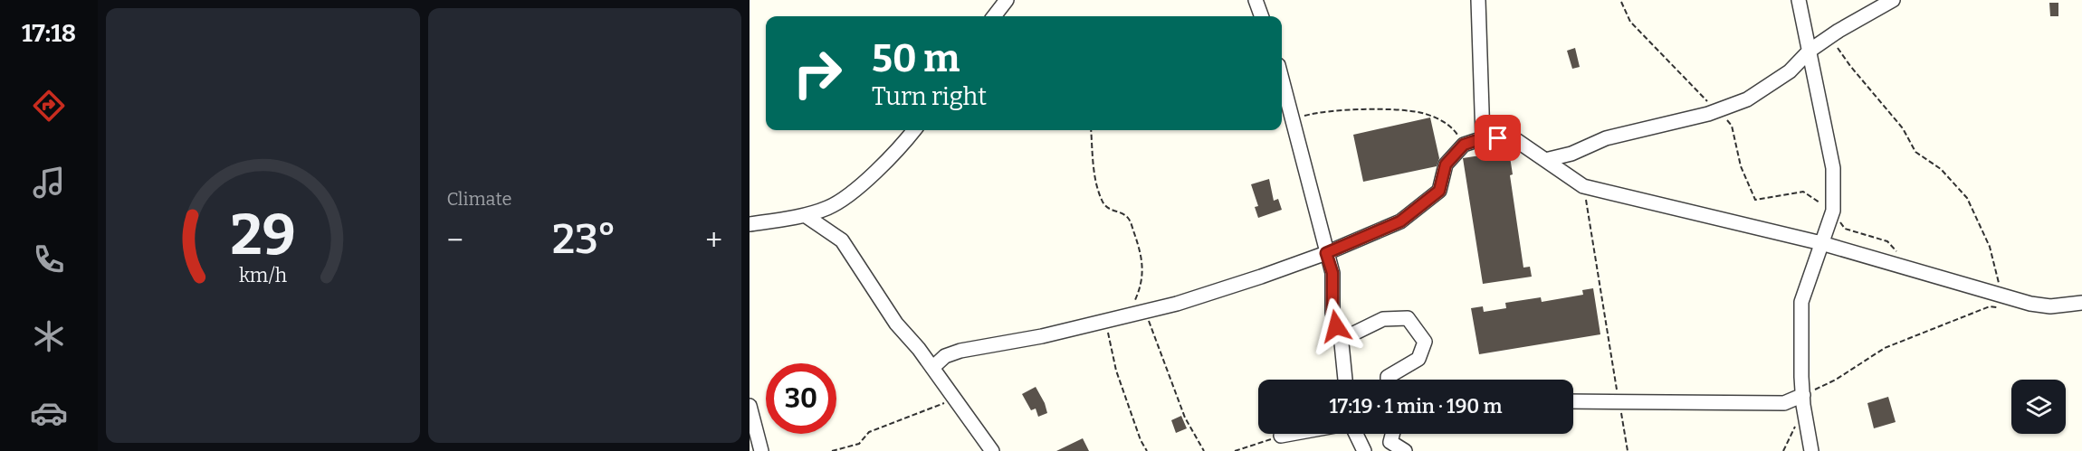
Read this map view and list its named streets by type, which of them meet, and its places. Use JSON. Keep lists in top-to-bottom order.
{
  "page": {
    "tabs": "17:18",
    "tile": "Climate",
    "turn": ["50 m", "Turn right"],
    "heat": ["−", "23°", "+"],
    "limit": "30",
    "trip": "17:19 · 1 min · 190 m",
    "gauge": ["29", "km/h"]
  }
}
